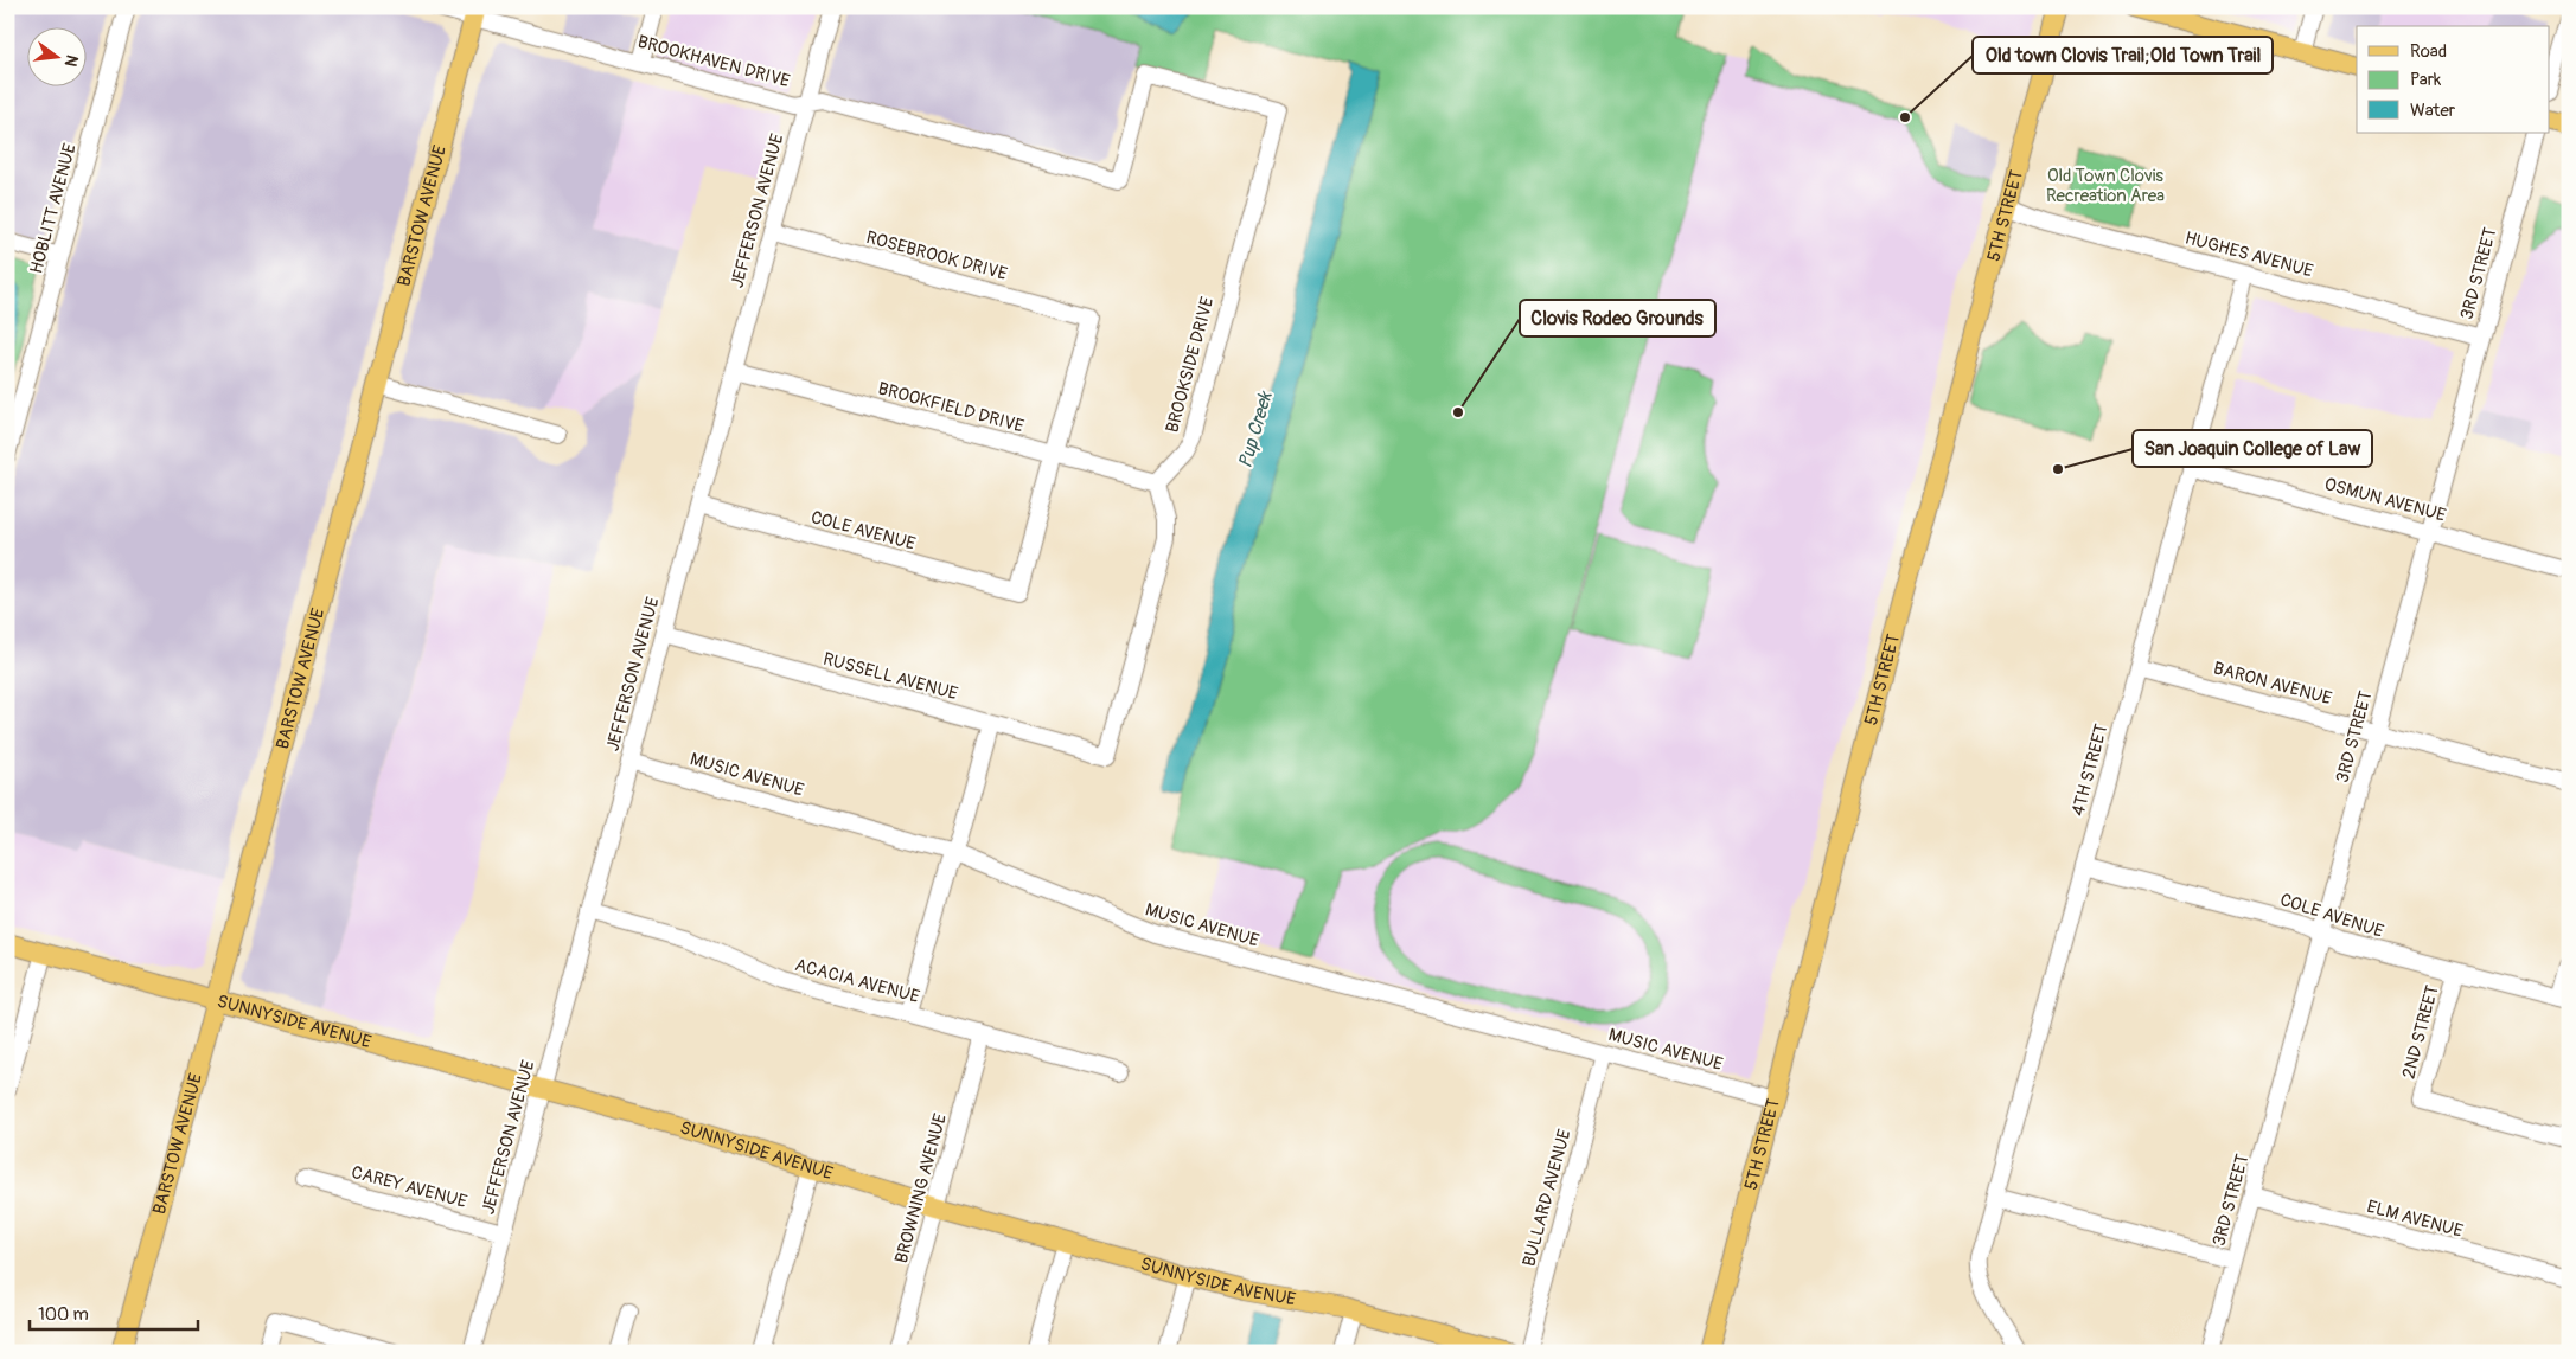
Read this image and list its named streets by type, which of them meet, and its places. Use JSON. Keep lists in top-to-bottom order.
{
  "streets": {
    "main road": ["5TH STREET", "BARSTOW AVENUE", "SUNNYSIDE AVENUE"],
    "street": [
      "BROOKHAVEN DRIVE",
      "HOBLITT AVENUE",
      "JEFFERSON AVENUE",
      "HUGHES AVENUE",
      "ROSEBROOK DRIVE",
      "3RD STREET",
      "BROOKSIDE DRIVE",
      "BROOKFIELD DRIVE",
      "OSMUN AVENUE",
      "COLE AVENUE",
      "RUSSELL AVENUE",
      "BARON AVENUE",
      "4TH STREET",
      "MUSIC AVENUE",
      "ACACIA AVENUE",
      "2ND STREET",
      "CAREY AVENUE",
      "BROWNING AVENUE",
      "BULLARD AVENUE",
      "ELM AVENUE"
    ]
  },
  "crossings": [
    ["BROOKHAVEN DRIVE", "JEFFERSON AVENUE"],
    ["BROOKHAVEN DRIVE", "BARSTOW AVENUE"],
    ["BROOKHAVEN DRIVE", "BROOKSIDE DRIVE"],
    ["JEFFERSON AVENUE", "ROSEBROOK DRIVE"],
    ["JEFFERSON AVENUE", "BROOKFIELD DRIVE"],
    ["JEFFERSON AVENUE", "COLE AVENUE"],
    ["JEFFERSON AVENUE", "RUSSELL AVENUE"],
    ["JEFFERSON AVENUE", "MUSIC AVENUE"],
    ["JEFFERSON AVENUE", "ACACIA AVENUE"],
    ["JEFFERSON AVENUE", "SUNNYSIDE AVENUE"],
    ["JEFFERSON AVENUE", "CAREY AVENUE"],
    ["5TH STREET", "HUGHES AVENUE"],
    ["5TH STREET", "MUSIC AVENUE"],
    ["BARSTOW AVENUE", "SUNNYSIDE AVENUE"],
    ["HUGHES AVENUE", "3RD STREET"],
    ["HUGHES AVENUE", "4TH STREET"],
    ["ROSEBROOK DRIVE", "BROOKFIELD DRIVE"],
    ["ROSEBROOK DRIVE", "COLE AVENUE"],
    ["3RD STREET", "OSMUN AVENUE"],
    ["3RD STREET", "COLE AVENUE"],
    ["3RD STREET", "BARON AVENUE"],
    ["3RD STREET", "ELM AVENUE"],
    ["BROOKSIDE DRIVE", "BROOKFIELD DRIVE"],
    ["BROOKSIDE DRIVE", "RUSSELL AVENUE"],
    ["BROOKFIELD DRIVE", "COLE AVENUE"],
    ["BROOKFIELD DRIVE", "RUSSELL AVENUE"],
    ["OSMUN AVENUE", "4TH STREET"],
    ["COLE AVENUE", "4TH STREET"],
    ["COLE AVENUE", "2ND STREET"],
    ["BARON AVENUE", "4TH STREET"],
    ["MUSIC AVENUE", "BULLARD AVENUE"],
    ["ACACIA AVENUE", "BROWNING AVENUE"],
    ["SUNNYSIDE AVENUE", "BROWNING AVENUE"]
  ],
  "water": ["Pup Creek"],
  "parks": ["Old Town Clovis Recreation Area"],
  "places": ["Old town Clovis Trail;Old Town Trail", "Clovis Rodeo Grounds", "San Joaquin College of Law"],
  "legend": ["Road", "Park", "Water"],
  "scale_bar": "100 m",
  "north": "right"
}
